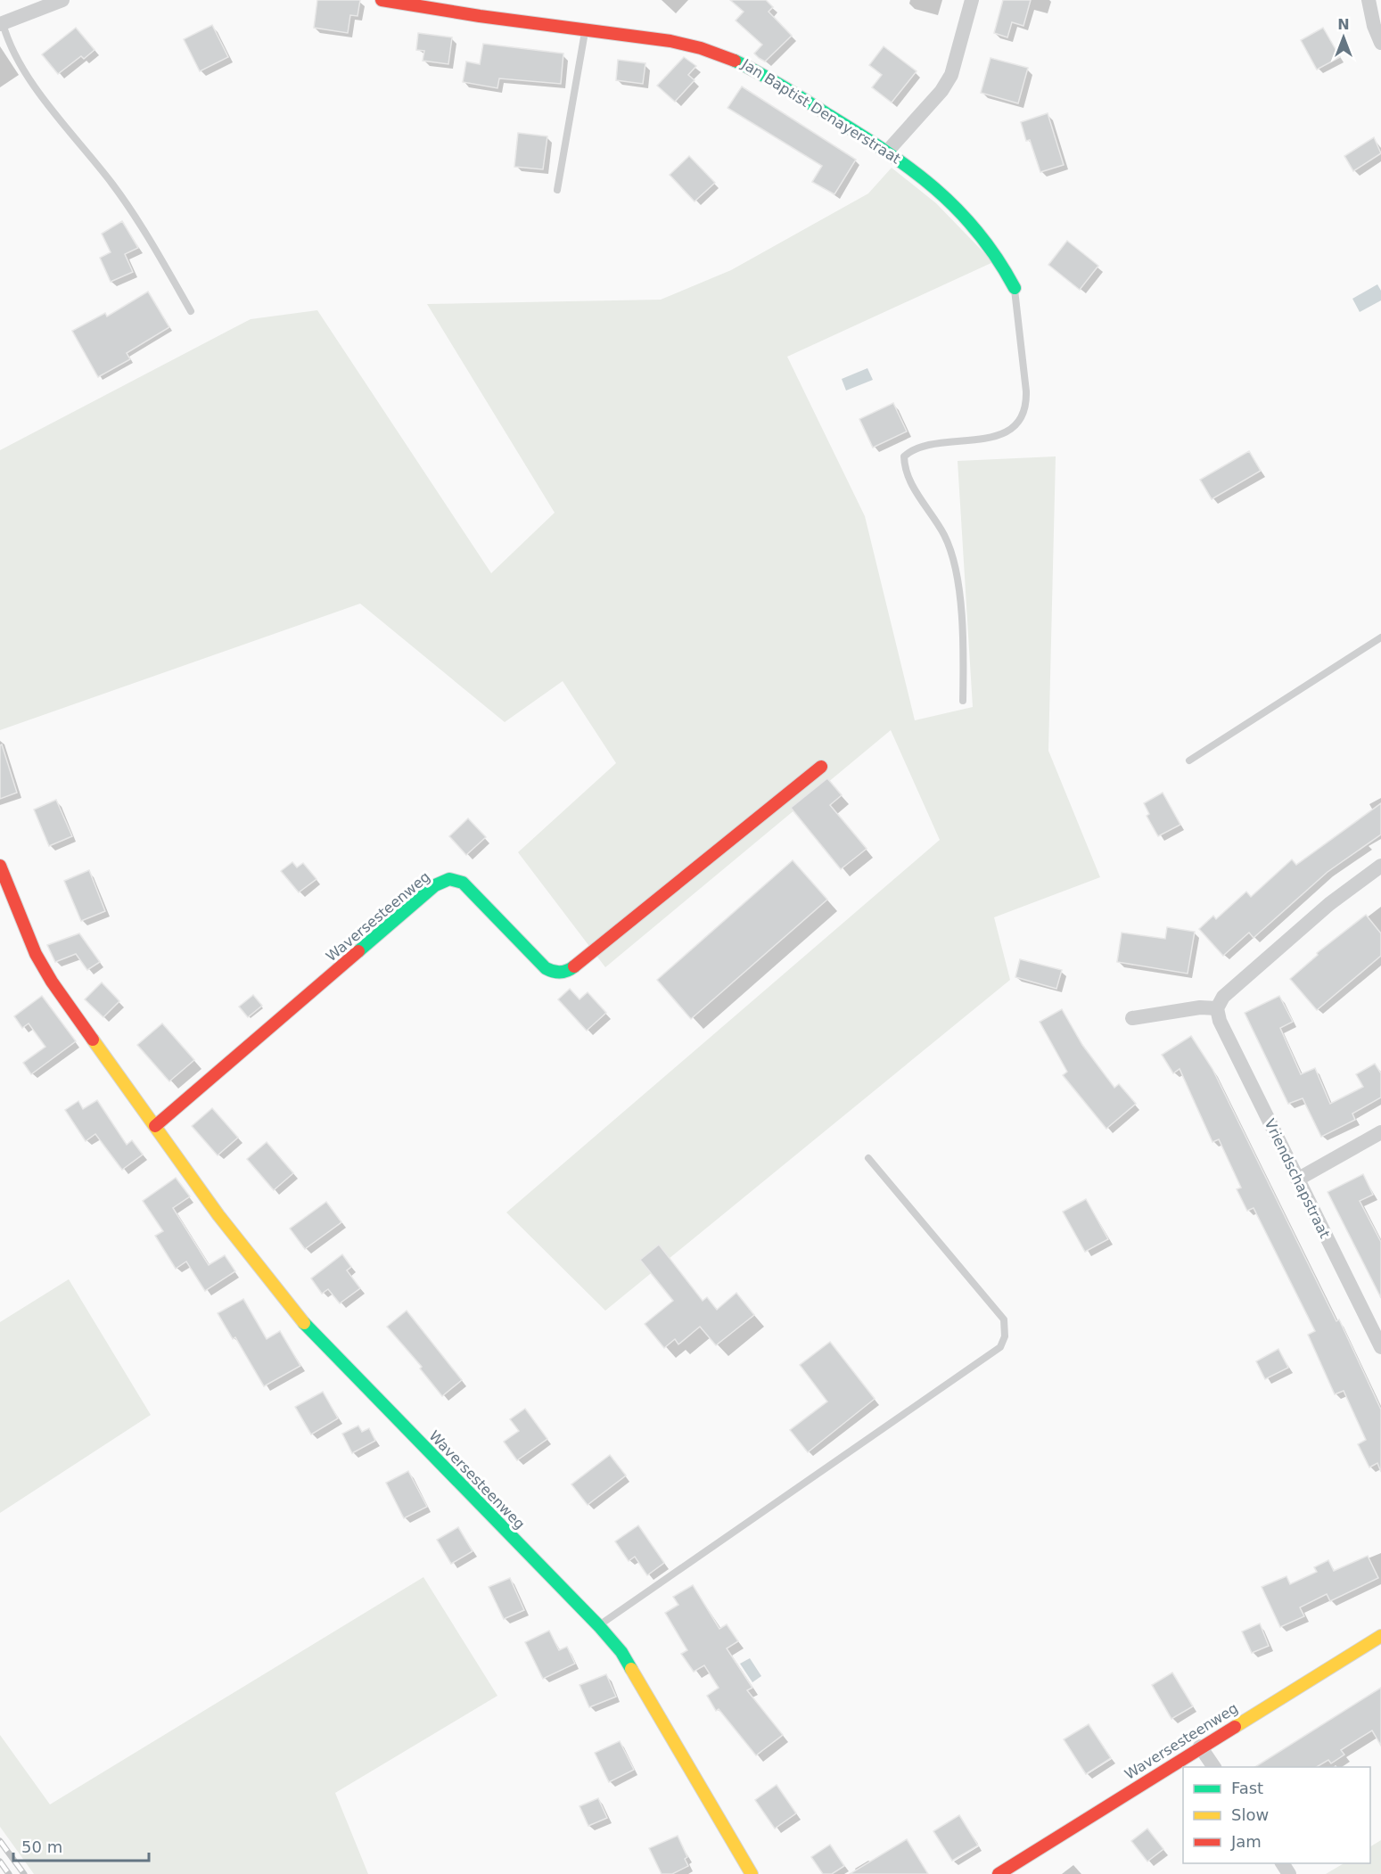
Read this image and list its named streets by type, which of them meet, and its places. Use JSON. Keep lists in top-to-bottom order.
{
  "streets": {
    "street": ["Jan Baptist Denayerstraat", "Waversesteenweg", "Vriendschapstraat"]
  },
  "legend": ["Fast", "Slow", "Jam"],
  "scale_bar": "50 m",
  "north": "top"
}
